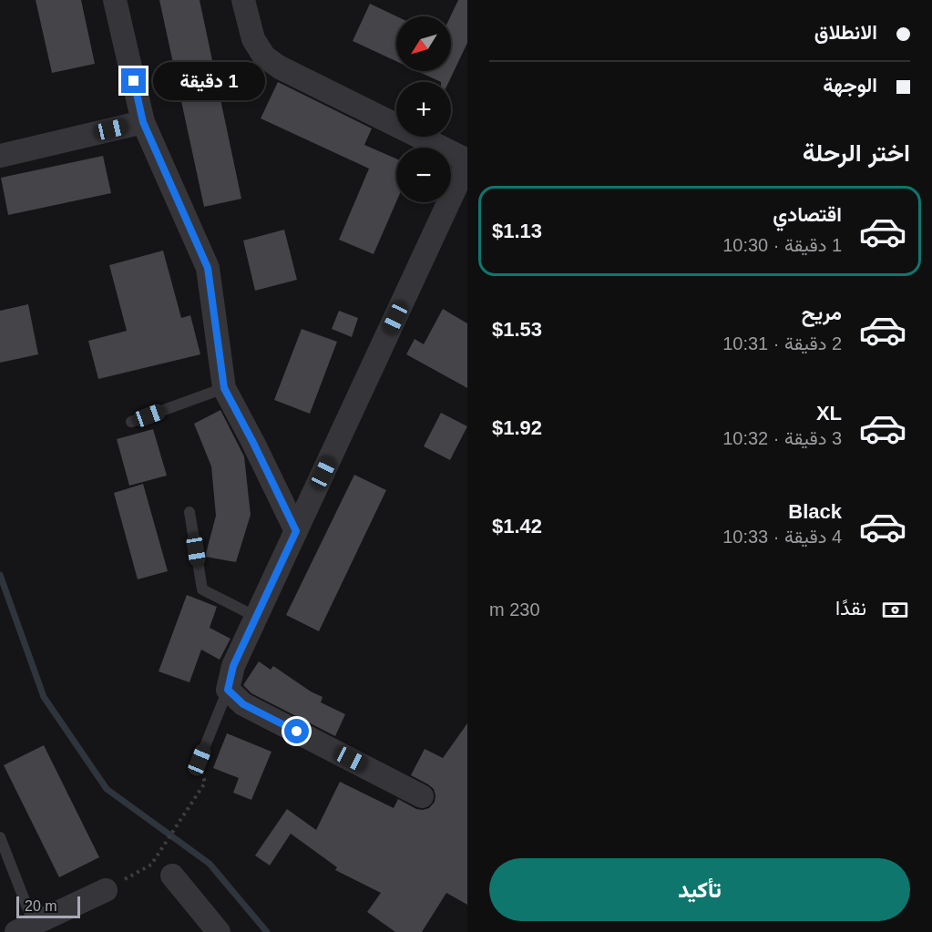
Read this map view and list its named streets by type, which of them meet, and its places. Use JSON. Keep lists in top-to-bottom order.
{
  "scale_bar": "20 m",
  "north": "bottom left",
  "page": {
    "banner": ["الانطلاق", "الوجهة"],
    "map_buttons": ["+", "−"],
    "bubble": "1 دقيقة",
    "heading": "اختر الرحلة",
    "list": [
      {
        "name": "اقتصادي",
        "note": "1 دقيقة · 10:30",
        "value": "$1.13"
      },
      {
        "name": "مريح",
        "note": "2 دقيقة · 10:31",
        "value": "$1.53"
      },
      {
        "name": "XL",
        "note": "3 دقيقة · 10:32",
        "value": "$1.92"
      },
      {
        "name": "Black",
        "note": "4 دقيقة · 10:33",
        "value": "$1.42"
      }
    ],
    "pay": ["نقدًا", "230 m"],
    "buttons": "تأكيد",
    "scale": "20 m"
  }
}
